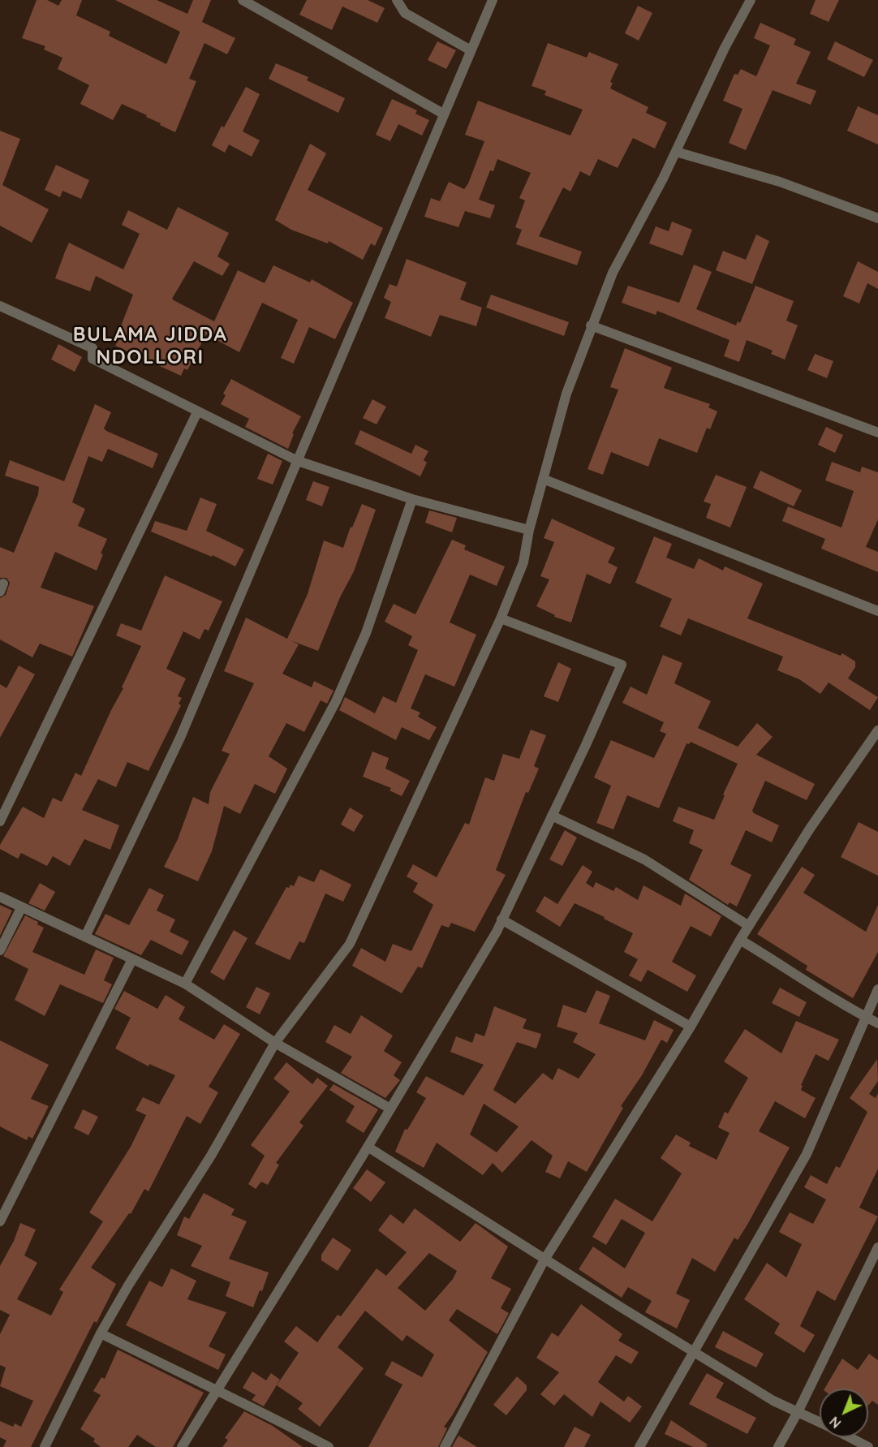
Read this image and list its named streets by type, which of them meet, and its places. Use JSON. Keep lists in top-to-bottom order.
{
  "districts": ["BULAMA JIDDA NDOLLORI"],
  "north": "bottom left"
}
